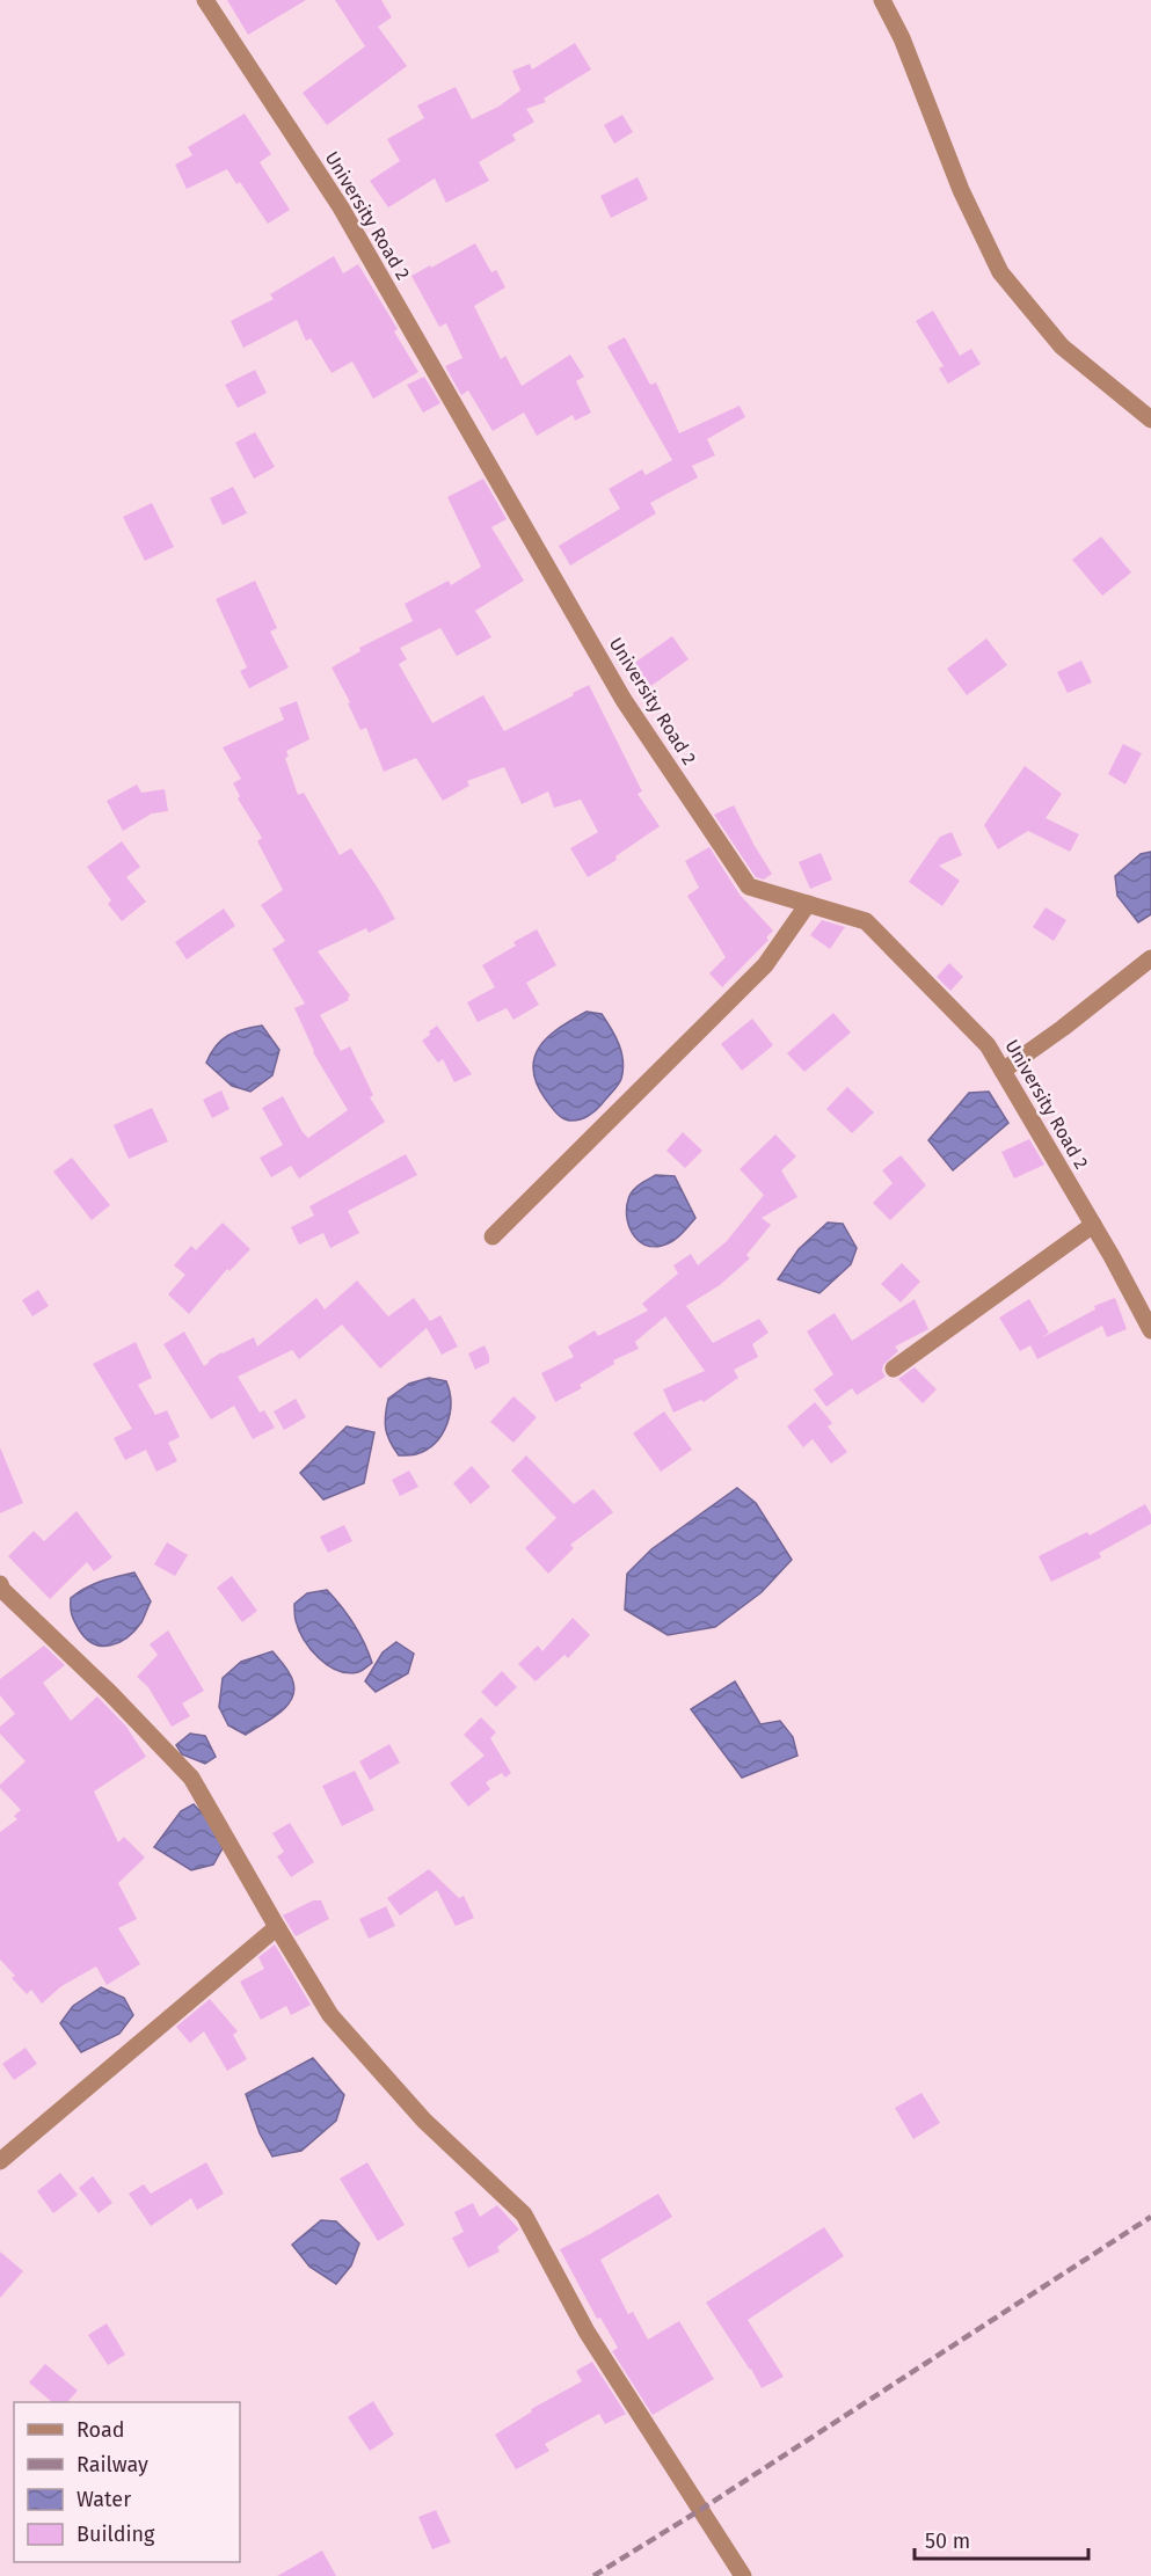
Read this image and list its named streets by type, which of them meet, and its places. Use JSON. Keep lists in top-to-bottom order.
{
  "streets": {
    "street": ["University Road 2"]
  },
  "legend": [
    "Road",
    "Railway",
    "Water",
    "Building"
  ],
  "scale_bar": "50 m"
}
